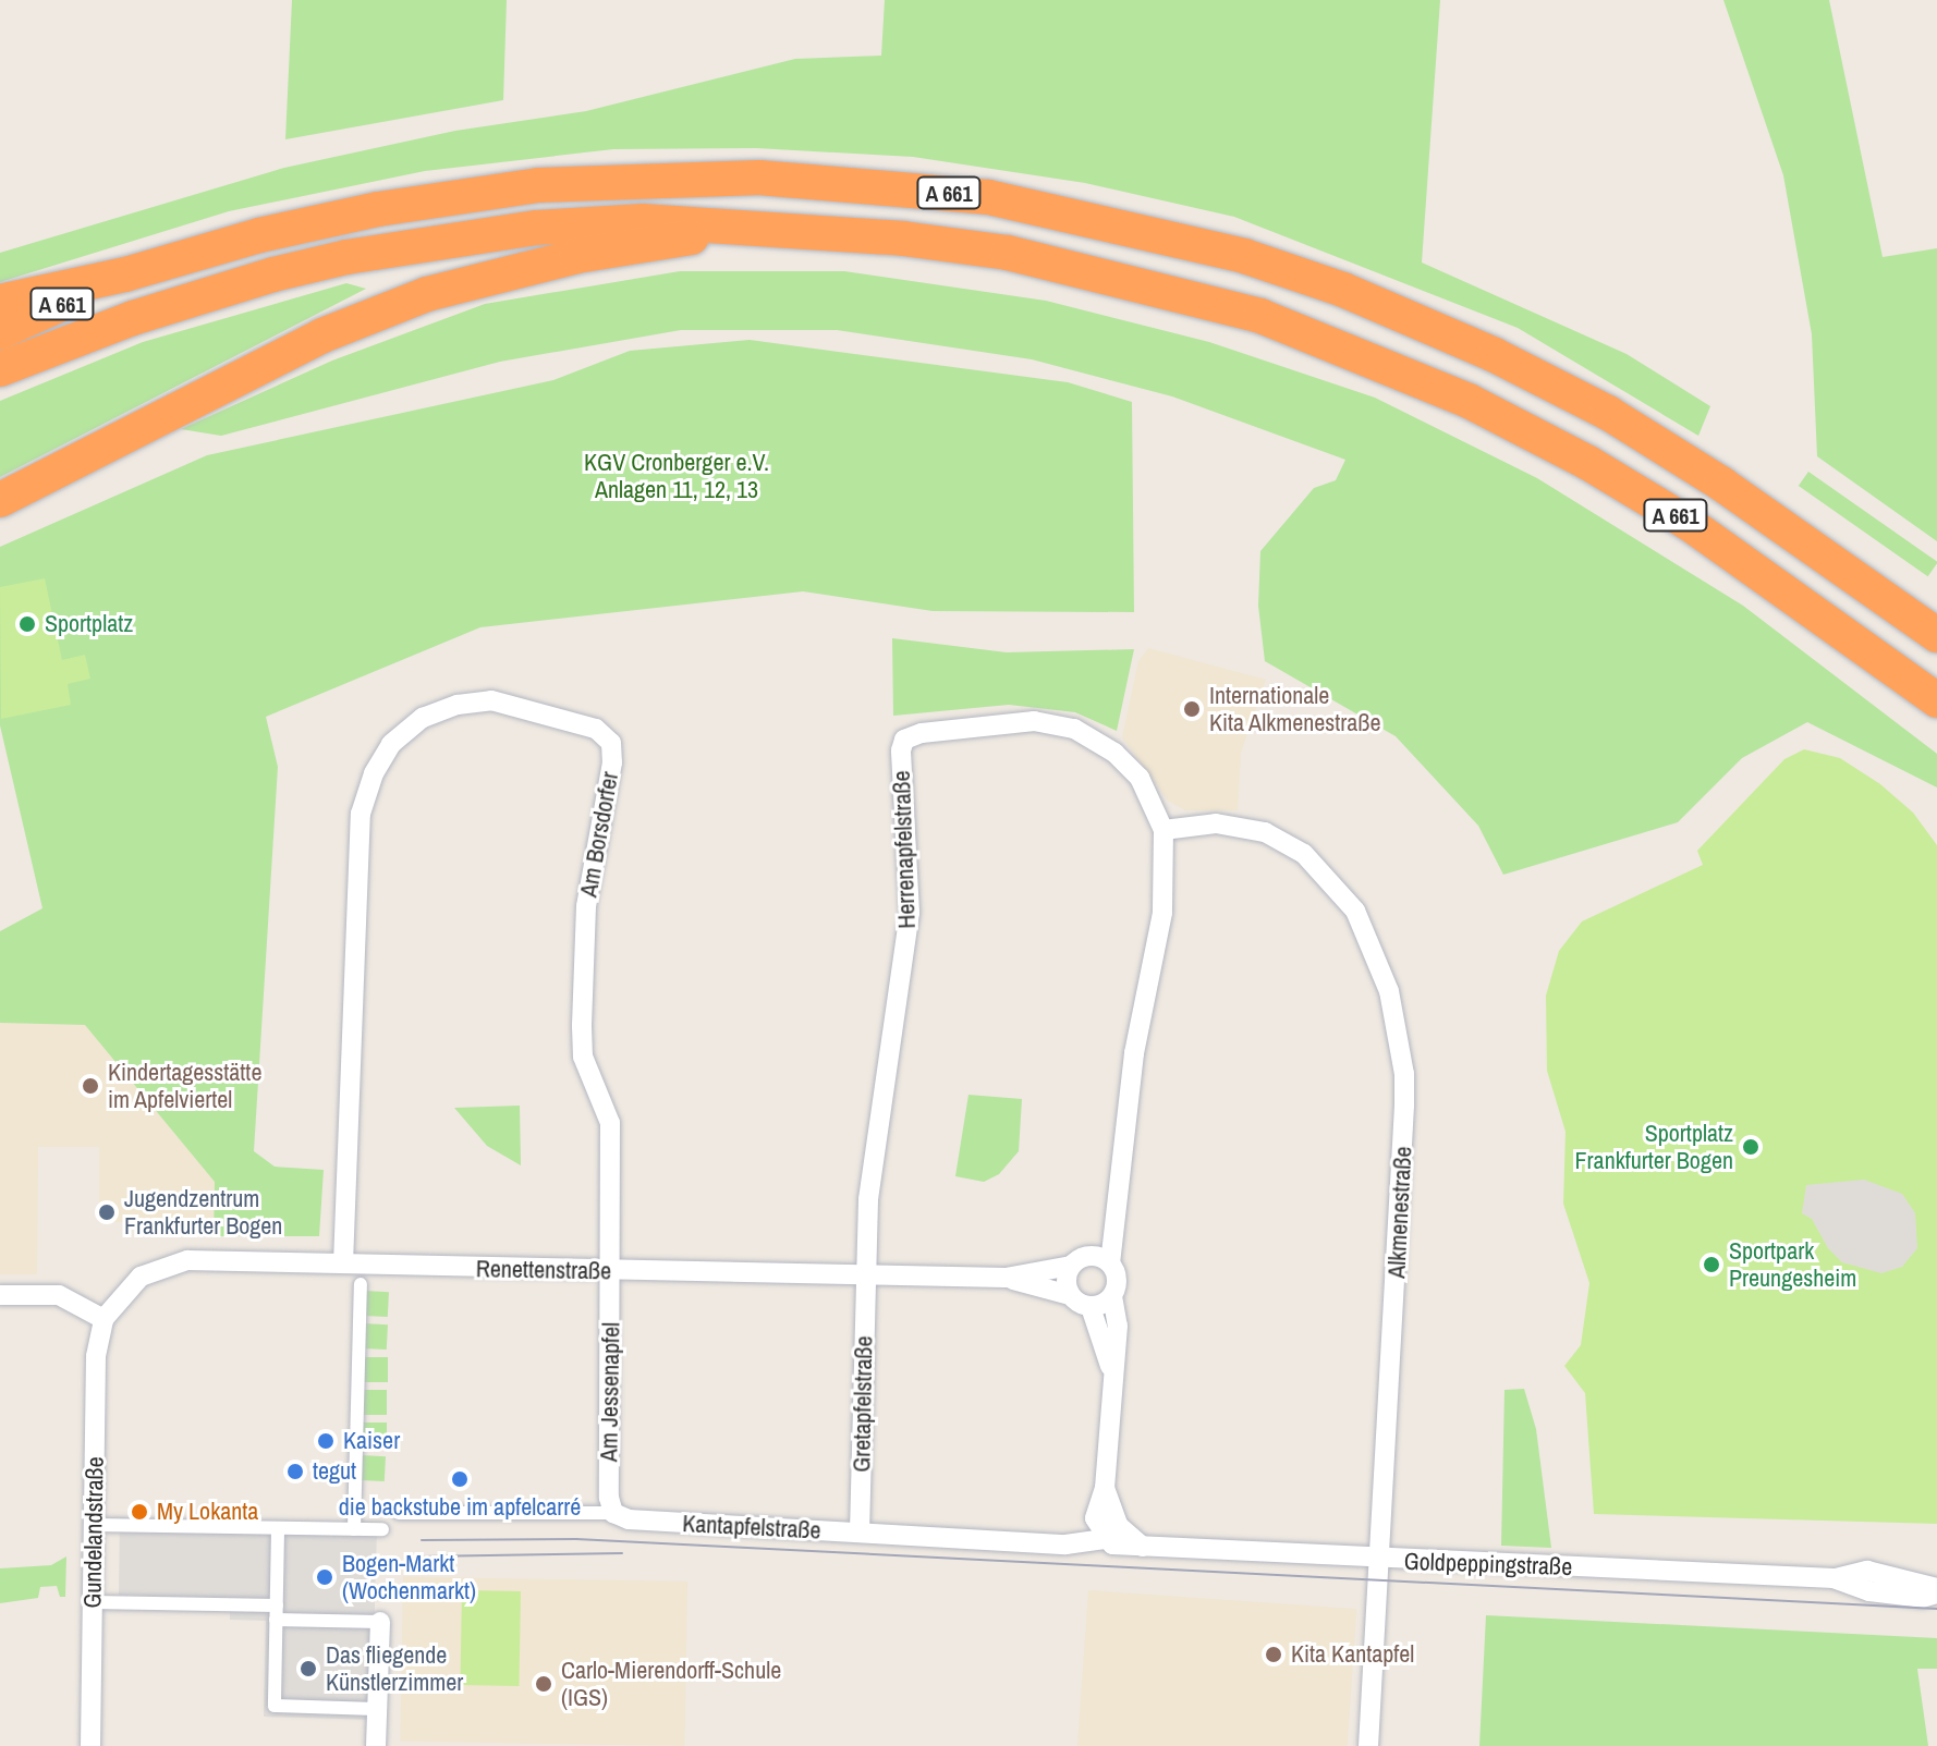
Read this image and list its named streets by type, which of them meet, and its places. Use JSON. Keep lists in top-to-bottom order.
{
  "streets": {
    "highway": ["A 661"],
    "street": [
      "Am Borsdorfer",
      "Herrenapfelstraße",
      "Alkmenestraße",
      "Renettenstraße",
      "Am Jessenapfel",
      "Gretapfelstraße",
      "Kantapfelstraße",
      "Gundelandstraße",
      "Goldpeppingstraße"
    ]
  },
  "crossings": [
    ["Am Borsdorfer", "Renettenstraße"],
    ["Am Borsdorfer", "Am Jessenapfel"],
    ["Herrenapfelstraße", "Alkmenestraße"],
    ["Herrenapfelstraße", "Renettenstraße"],
    ["Herrenapfelstraße", "Gretapfelstraße"],
    ["Alkmenestraße", "Goldpeppingstraße"],
    ["Renettenstraße", "Am Jessenapfel"],
    ["Renettenstraße", "Gretapfelstraße"],
    ["Renettenstraße", "Gundelandstraße"],
    ["Am Jessenapfel", "Kantapfelstraße"],
    ["Gretapfelstraße", "Kantapfelstraße"],
    ["Kantapfelstraße", "Goldpeppingstraße"]
  ],
  "parks": ["KGV Cronberger e.V. Anlagen 11, 12, 13"],
  "places": [
    "Sportplatz",
    "Internationale Kita Alkmenestraße",
    "Kindertagesstätte im Apfelviertel",
    "Sportplatz Frankfurter Bogen",
    "Jugendzentrum Frankfurter Bogen",
    "Sportpark Preungesheim",
    "Kaiser",
    "tegut",
    "die backstube im apfelcarré",
    "My Lokanta",
    "Bogen-Markt (Wochenmarkt)",
    "Kita Kantapfel",
    "Das fliegende Künstlerzimmer",
    "Carlo-Mierendorff-Schule (IGS)"
  ]
}
